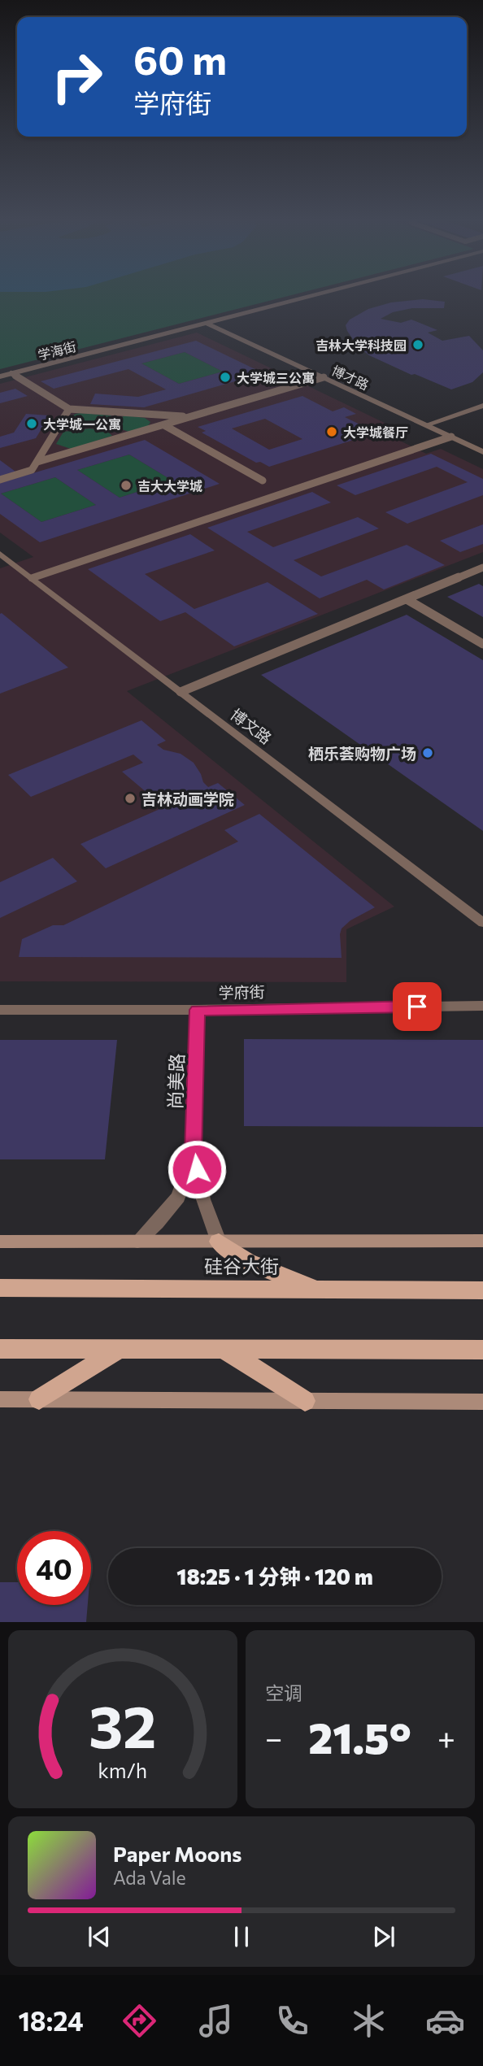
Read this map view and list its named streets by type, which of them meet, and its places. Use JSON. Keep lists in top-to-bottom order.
{
  "streets": {
    "main road": ["硅谷大街"],
    "street": [
      "学海街",
      "博才路",
      "博文路",
      "学府街",
      "尚美路"
    ]
  },
  "crossings": [
    ["学海街", "博才路"],
    ["学府街", "尚美路"]
  ],
  "places": [
    "吉林大学科技园",
    "大学城三公寓",
    "大学城一公寓",
    "大学城餐厅",
    "吉大大学城",
    "栖乐荟购物广场",
    "吉林动画学院"
  ],
  "page": {
    "turn": ["60 m", "学府街"],
    "limit": "40",
    "trip": "18:25 · 1 分钟 · 120 m",
    "tile": "空调",
    "heat": ["−", "21.5°", "+"],
    "song": ["Paper Moons", "Ada Vale"],
    "tabs": "18:24",
    "gauge": ["32", "km/h"]
  }
}
